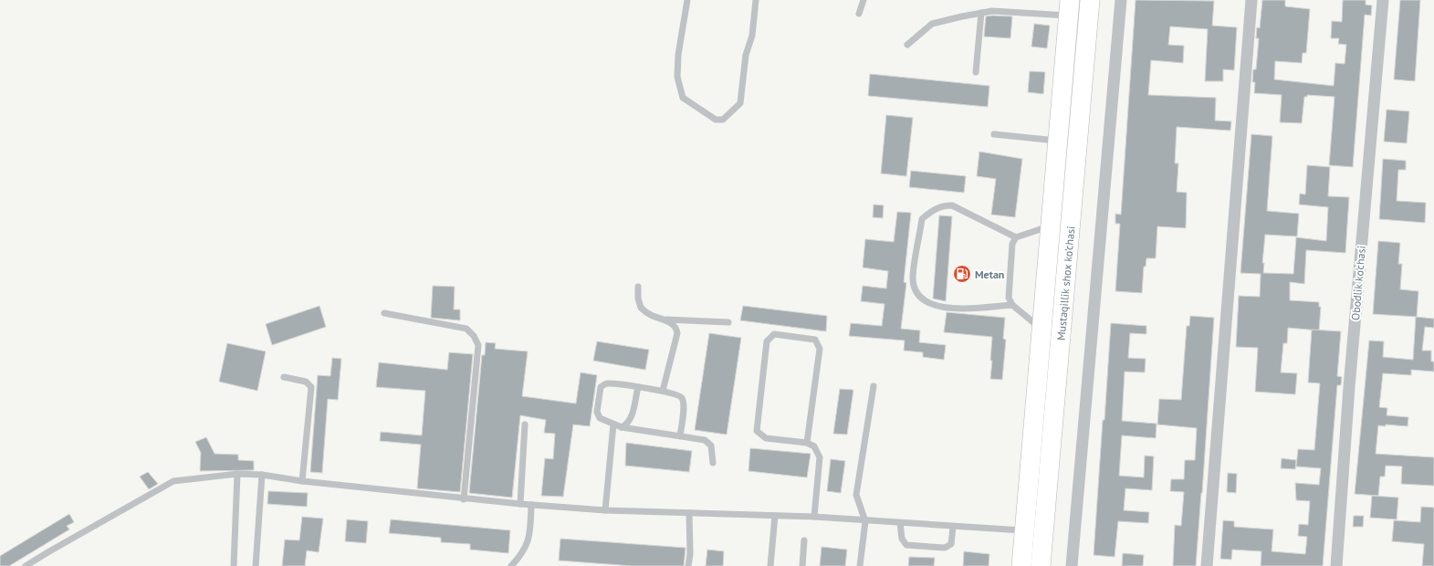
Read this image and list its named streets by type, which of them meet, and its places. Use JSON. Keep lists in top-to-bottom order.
{
  "streets": {
    "main road": ["Mustaqillik shox ko'chasi"],
    "street": ["Obodlik ko'chasi"]
  },
  "places": {
    "fuel station": ["Metan"]
  }
}
